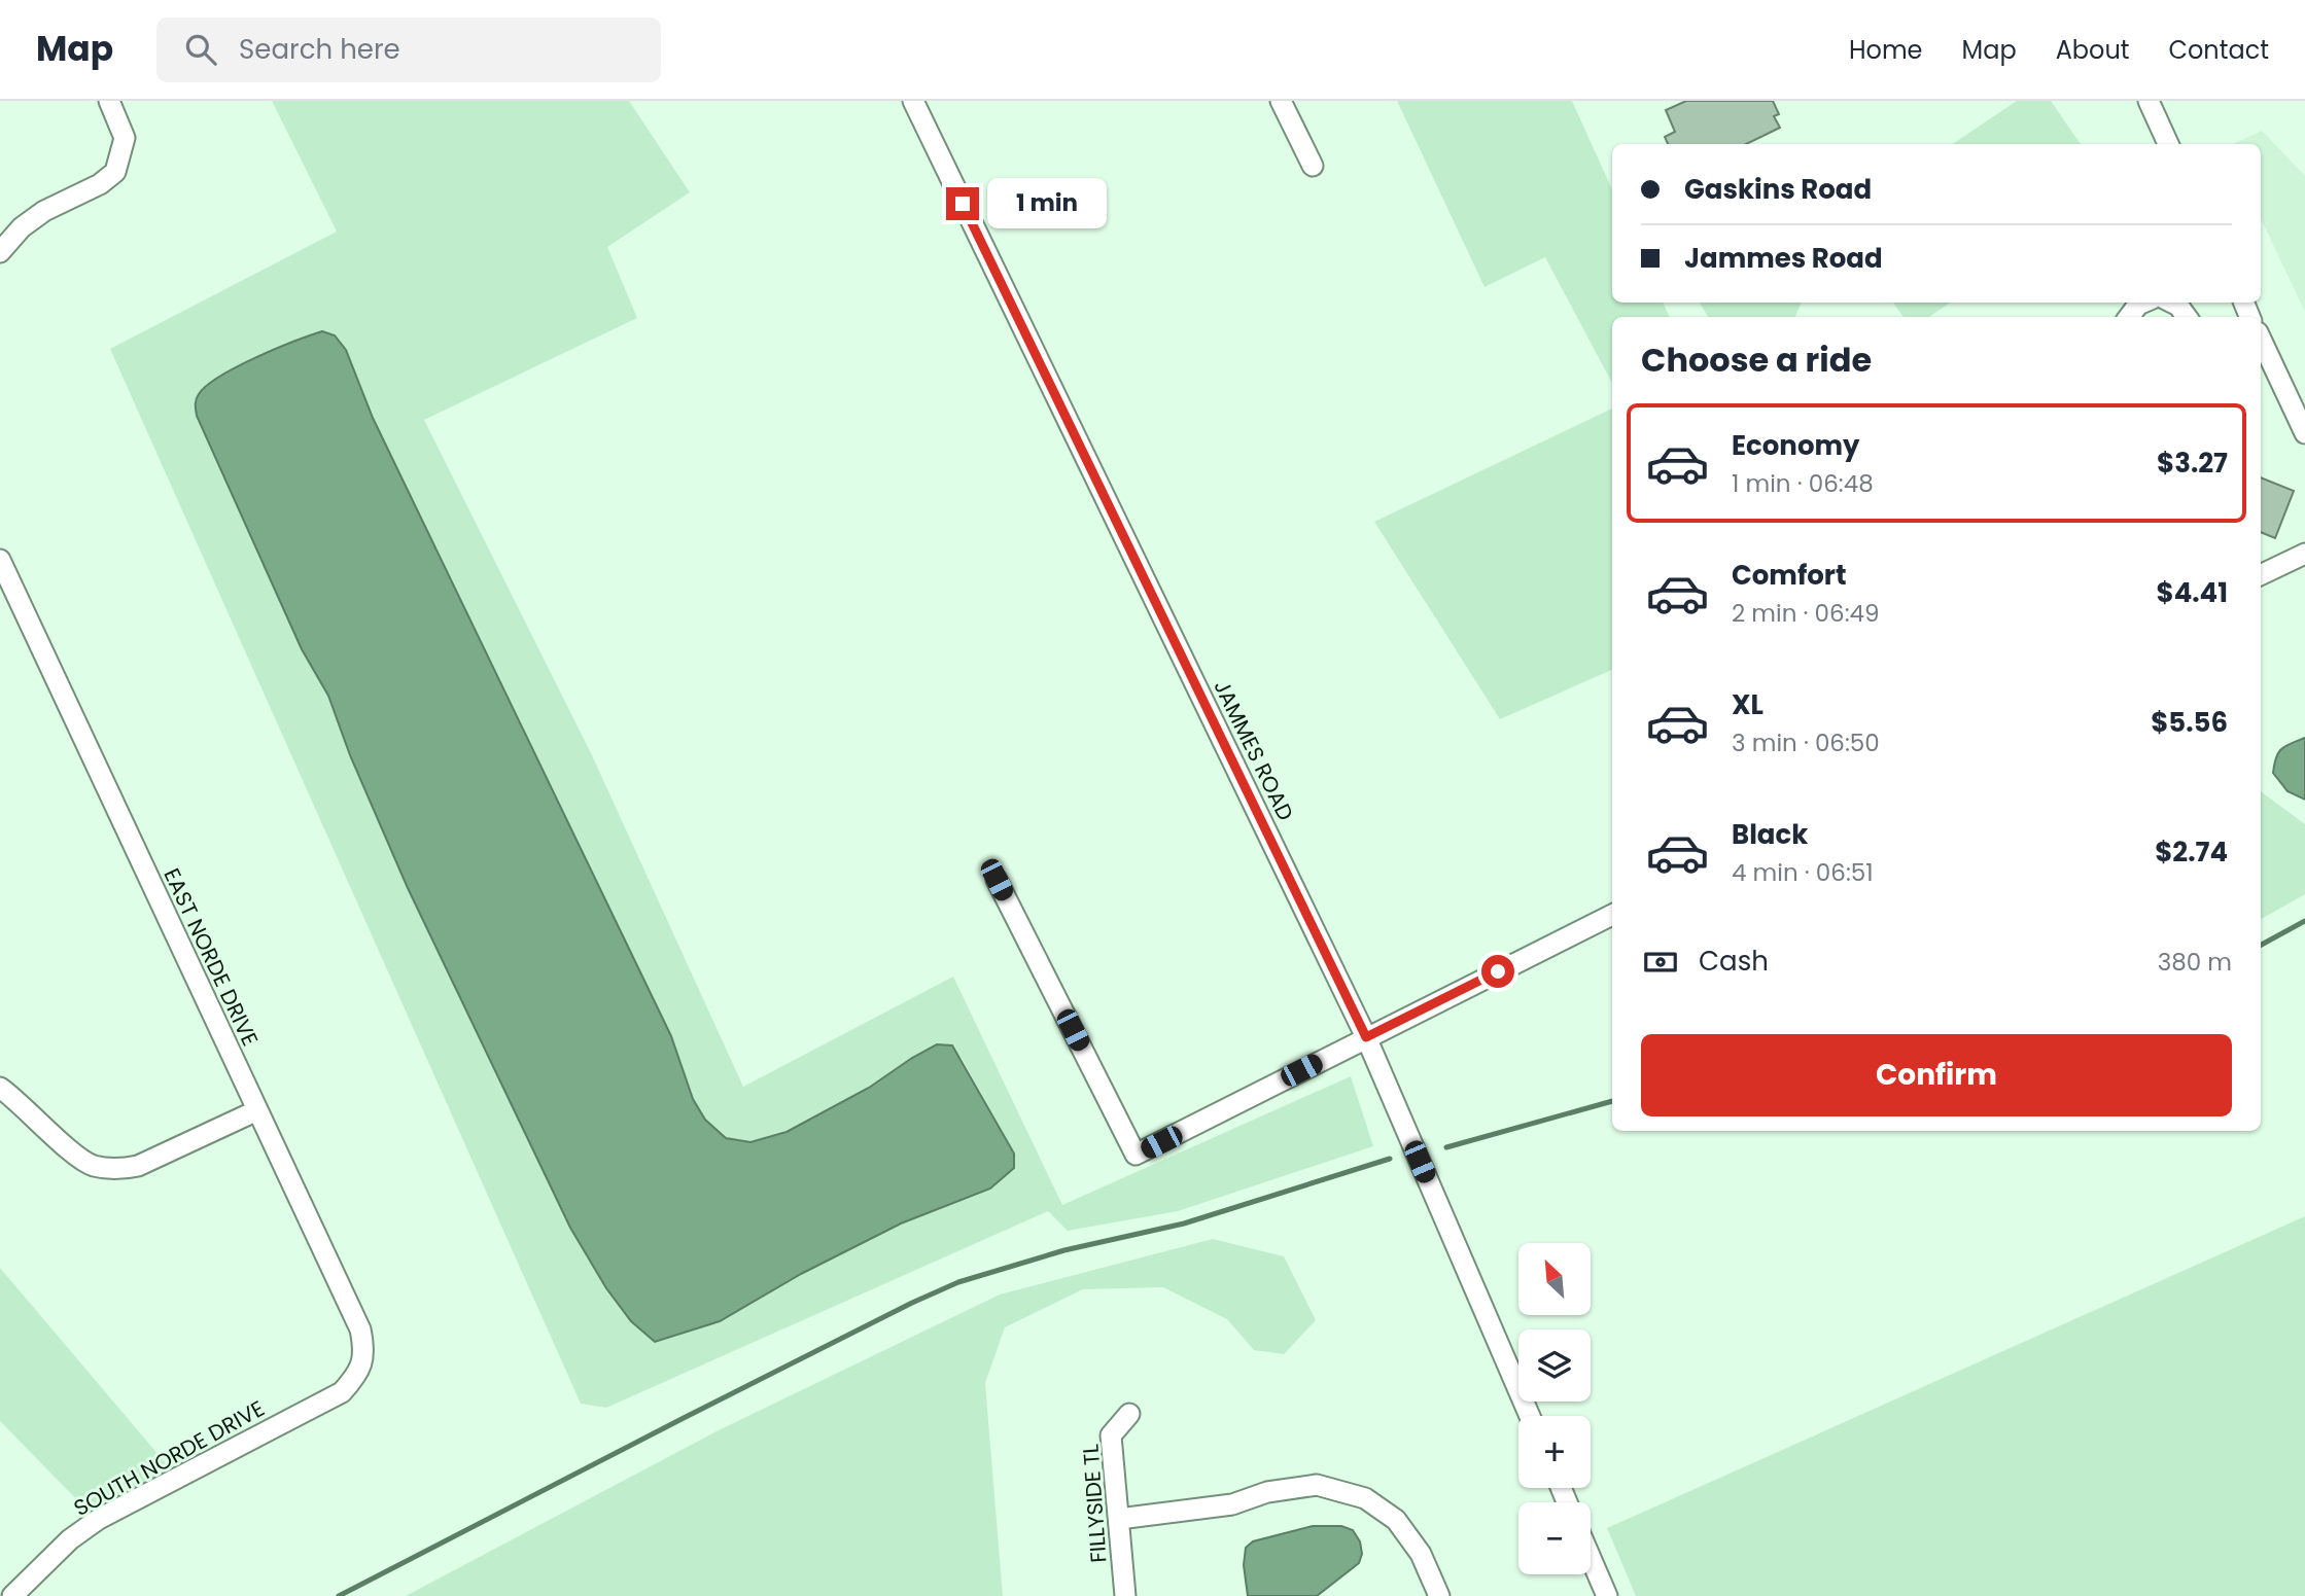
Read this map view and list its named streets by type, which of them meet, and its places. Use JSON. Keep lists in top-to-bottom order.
{
  "streets": {
    "street": [
      "JAMMES ROAD",
      "EAST NORDE DRIVE",
      "SOUTH NORDE DRIVE",
      "FILLYSIDE TL"
    ]
  },
  "crossings": [
    ["EAST NORDE DRIVE", "SOUTH NORDE DRIVE"]
  ],
  "north": "top left",
  "page": {
    "header": "Map",
    "search": "Search here",
    "nav": [
      "Home",
      "Map",
      "About",
      "Contact"
    ],
    "banner": ["Gaskins Road", "Jammes Road"],
    "bubble": "1 min",
    "heading": "Choose a ride",
    "list": [
      {
        "name": "Economy",
        "note": "1 min · 06:48",
        "value": "$3.27"
      },
      {
        "name": "Comfort",
        "note": "2 min · 06:49",
        "value": "$4.41"
      },
      {
        "name": "XL",
        "note": "3 min · 06:50",
        "value": "$5.56"
      },
      {
        "name": "Black",
        "note": "4 min · 06:51",
        "value": "$2.74"
      }
    ],
    "pay": ["Cash", "380 m"],
    "buttons": "Confirm",
    "map_buttons": ["+", "−"]
  }
}
